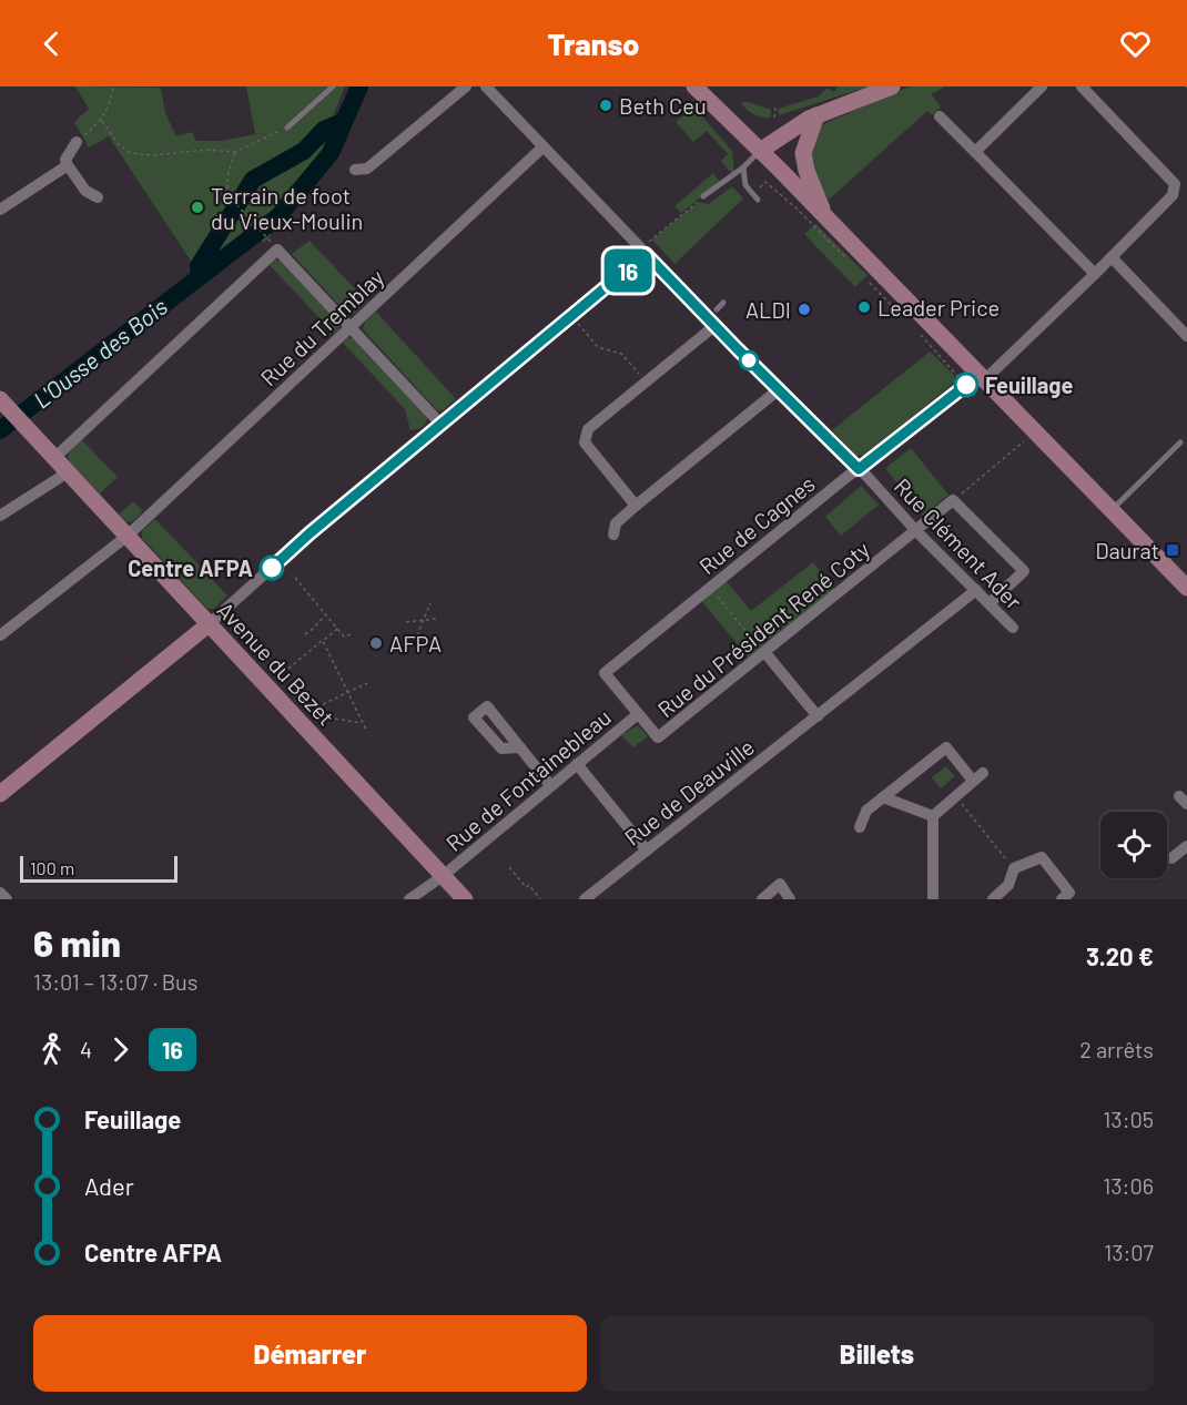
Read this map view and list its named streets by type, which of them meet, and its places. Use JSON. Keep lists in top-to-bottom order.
{
  "streets": {
    "street": [
      "Rue du Tremblay",
      "Rue de Cagnes",
      "Rue Clément Ader",
      "Rue du Président René Coty",
      "Avenue du Bezet",
      "Rue de Fontainebleau",
      "Rue de Deauville"
    ]
  },
  "crossings": [
    ["Rue du Tremblay", "Rue Clément Ader"],
    ["Rue du Tremblay", "Avenue du Bezet"],
    ["Rue de Cagnes", "Rue Clément Ader"],
    ["Rue de Cagnes", "Rue du Président René Coty"],
    ["Rue de Cagnes", "Rue de Fontainebleau"],
    ["Rue Clément Ader", "Rue du Président René Coty"],
    ["Rue Clément Ader", "Rue de Deauville"],
    ["Rue du Président René Coty", "Rue de Fontainebleau"],
    ["Avenue du Bezet", "Rue de Fontainebleau"]
  ],
  "water": ["L'Ousse des Bois"],
  "places": {
    "other": [
      "Beth Ceu",
      "Terrain de foot du Vieux-Moulin",
      "Leader Price",
      "ALDI",
      "Feuillage",
      "Centre AFPA",
      "AFPA"
    ],
    "transit": ["Daurat"]
  },
  "lines": ["bus line 16"],
  "scale_bar": "100 m",
  "page": {
    "header": "Transo",
    "on_map": "16",
    "scale": "100 m",
    "heading": ["6 min", "13:01 – 13:07 · Bus", "3.20 €"],
    "legs": ["4", "16", "2 arrêts"],
    "list": [
      {
        "name": "Feuillage",
        "value": "13:05"
      },
      {
        "name": "Ader",
        "value": "13:06"
      },
      {
        "name": "Centre AFPA",
        "value": "13:07"
      }
    ],
    "buttons": ["Démarrer", "Billets"]
  }
}
